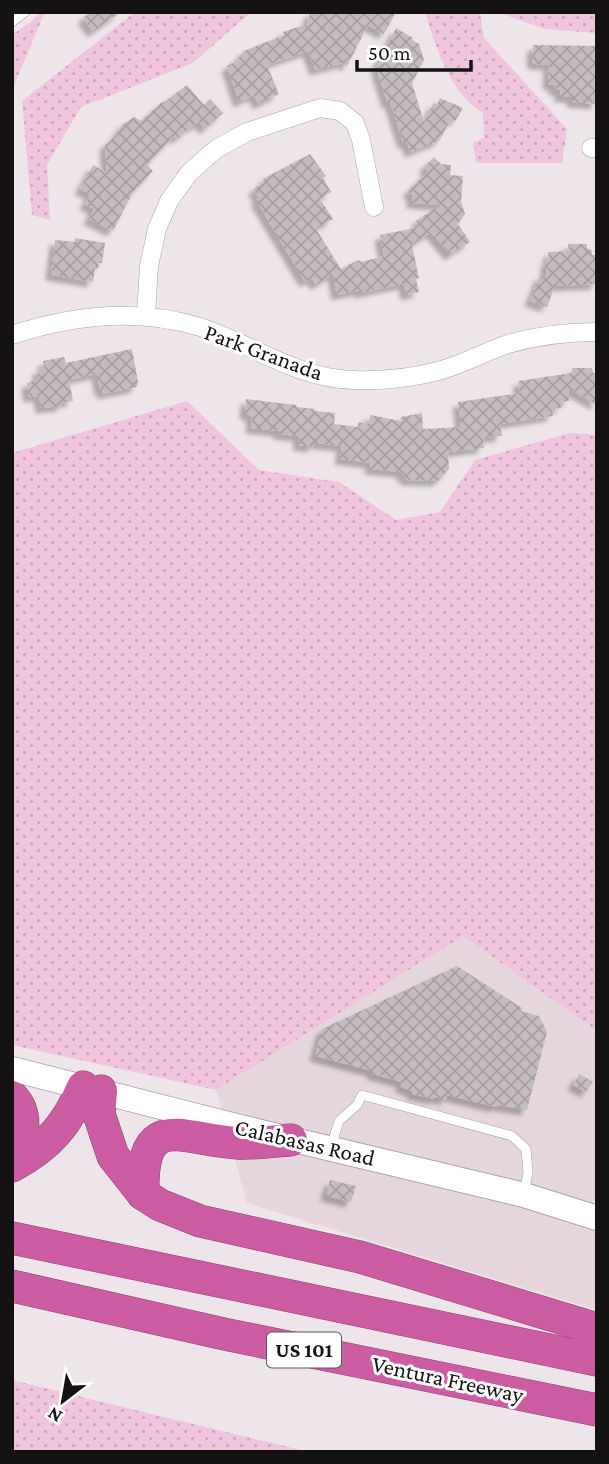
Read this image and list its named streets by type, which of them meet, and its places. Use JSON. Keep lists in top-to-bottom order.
{
  "streets": {
    "highway": ["US 101", "Ventura Freeway"],
    "main road": ["Calabasas Road"],
    "street": ["Park Granada"]
  },
  "scale_bar": "50 m",
  "north": "bottom left"
}
